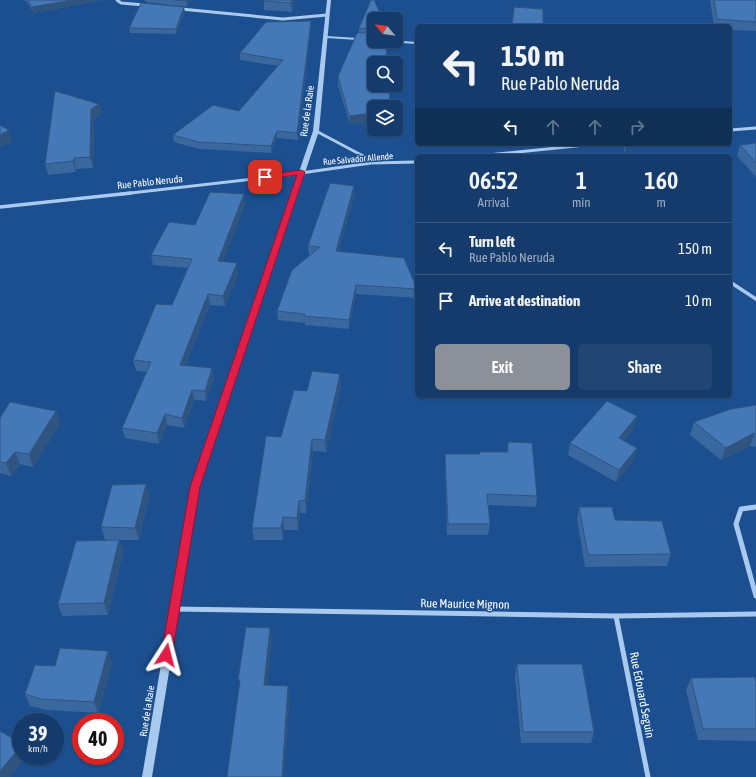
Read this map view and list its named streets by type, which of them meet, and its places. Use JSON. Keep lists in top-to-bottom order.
{
  "streets": {
    "street": [
      "Rue de la Raie",
      "Rue Salvador Allende",
      "Rue Pablo Neruda",
      "Rue Maurice Mignon",
      "Rue Edouard Seguin"
    ]
  },
  "crossings": [
    ["Rue de la Raie", "Rue Salvador Allende"],
    ["Rue de la Raie", "Rue Pablo Neruda"],
    ["Rue de la Raie", "Rue Maurice Mignon"],
    ["Rue Salvador Allende", "Rue Pablo Neruda"],
    ["Rue Maurice Mignon", "Rue Edouard Seguin"]
  ],
  "north": "top left",
  "page": {
    "turn": ["150 m", "Rue Pablo Neruda"],
    "eta": [
      "06:52",
      "Arrival",
      "1",
      "min",
      "160",
      "m"
    ],
    "list": [
      {
        "name": "Turn left",
        "note": "Rue Pablo Neruda",
        "value": "150 m"
      },
      {
        "name": "Arrive at destination",
        "value": "10 m"
      }
    ],
    "buttons": ["Exit", "Share"],
    "speed": "39 km/h",
    "limit": "40"
  }
}
